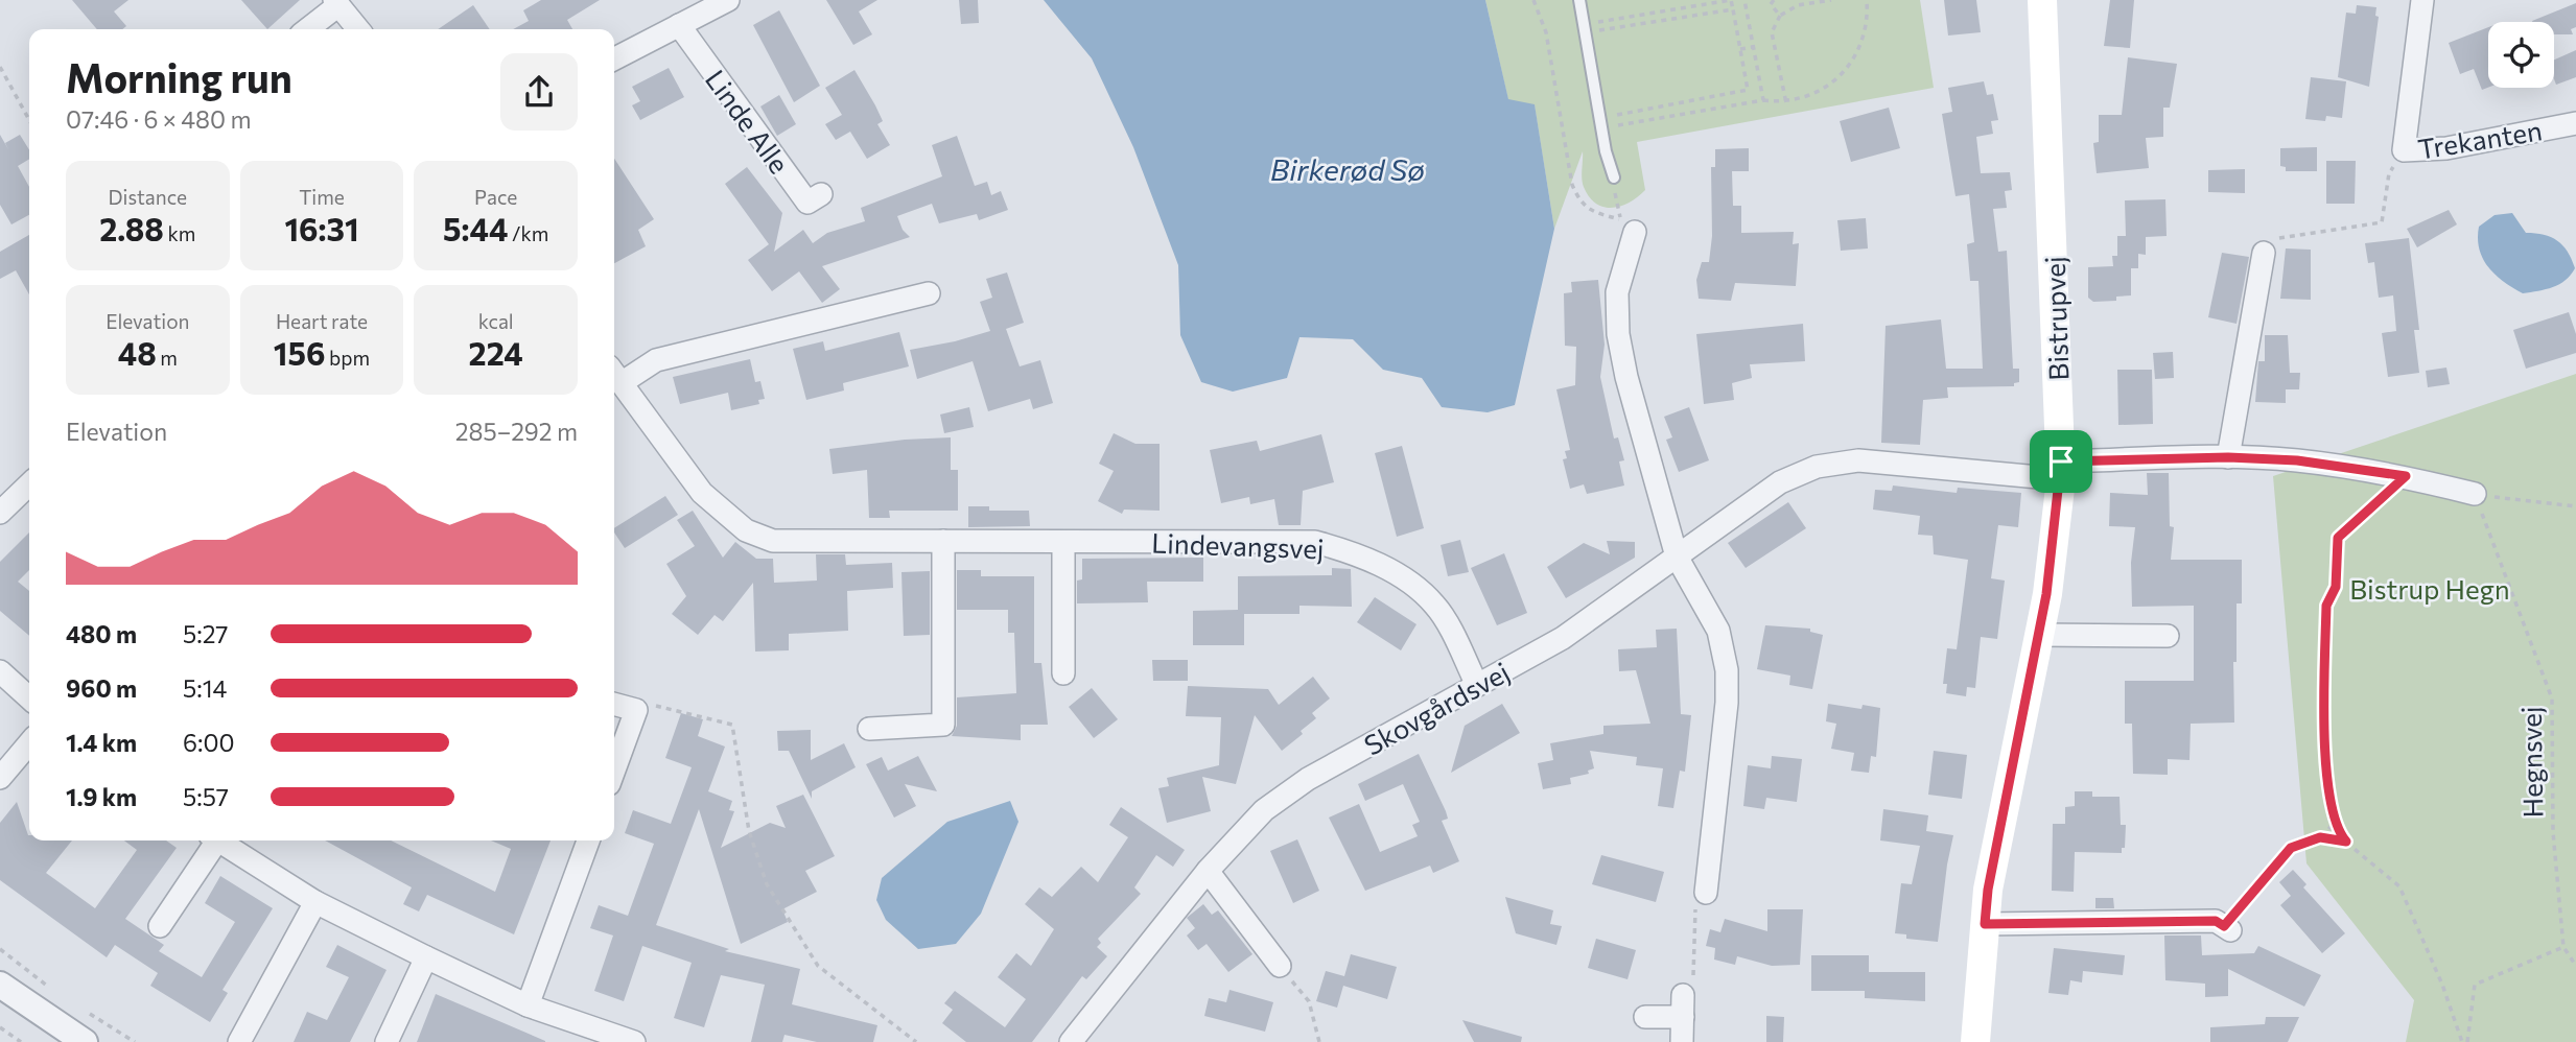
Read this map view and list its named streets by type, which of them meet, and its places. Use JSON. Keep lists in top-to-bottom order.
{
  "streets": {
    "main road": ["Bistrupvej"],
    "street": [
      "Linde Alle",
      "Trekanten",
      "Lindevangsvej",
      "Skovgårdsvej"
    ],
    "path": ["Hegnsvej"]
  },
  "crossings": [
    ["Bistrupvej", "Skovgårdsvej"],
    ["Lindevangsvej", "Skovgårdsvej"],
    ["Skovgårdsvej", "Hegnsvej"]
  ],
  "water": ["Birkerød Sø"],
  "parks": ["Bistrup Hegn"],
  "page": {
    "heading": ["Morning run", "07:46 · 6 × 480 m"],
    "stats": [
      ["Distance", "2.88 km"],
      ["Time", "16:31"],
      ["Pace", "5:44 /km"],
      ["Elevation", "48 m"],
      ["Heart rate", "156 bpm"],
      ["kcal", "224"]
    ],
    "chart": ["Elevation", "285–292 m"],
    "list": [
      {
        "name": "480 m",
        "note": "5:27"
      },
      {
        "name": "960 m",
        "note": "5:14"
      },
      {
        "name": "1.4 km",
        "note": "6:00"
      },
      {
        "name": "1.9 km",
        "note": "5:57"
      }
    ]
  }
}
